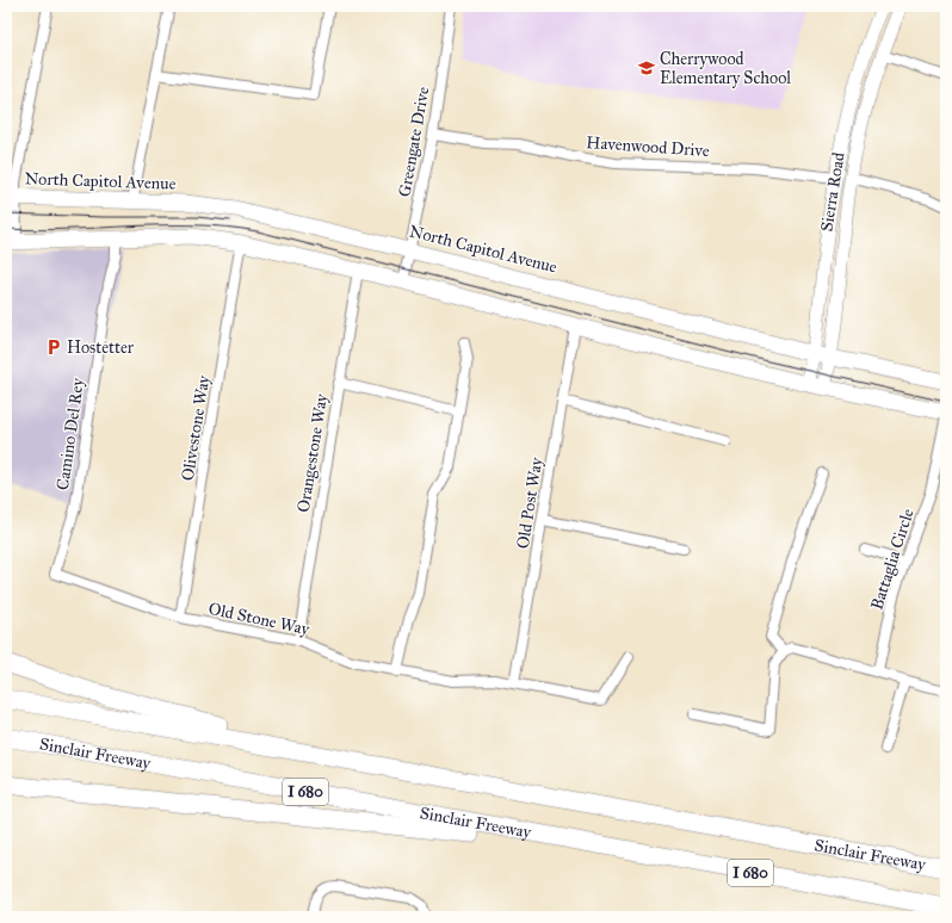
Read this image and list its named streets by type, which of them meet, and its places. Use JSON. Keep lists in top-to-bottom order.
{
  "streets": {
    "highway": ["Sinclair Freeway", "I 680"],
    "main road": ["North Capitol Avenue"],
    "street": [
      "Greengate Drive",
      "Havenwood Drive",
      "Sierra Road",
      "Olivestone Way",
      "Camino Del Rey",
      "Orangestone Way",
      "Old Post Way",
      "Battaglia Circle",
      "Old Stone Way"
    ]
  },
  "crossings": [
    ["Greengate Drive", "Havenwood Drive"],
    ["Greengate Drive", "North Capitol Avenue"],
    ["Havenwood Drive", "Sierra Road"],
    ["North Capitol Avenue", "Sierra Road"],
    ["Olivestone Way", "Old Stone Way"],
    ["Camino Del Rey", "Old Stone Way"],
    ["Orangestone Way", "Old Stone Way"],
    ["Old Post Way", "Old Stone Way"]
  ],
  "places": {
    "school or university": ["Cherrywood Elementary School"],
    "parking": ["Hostetter"]
  }
}
